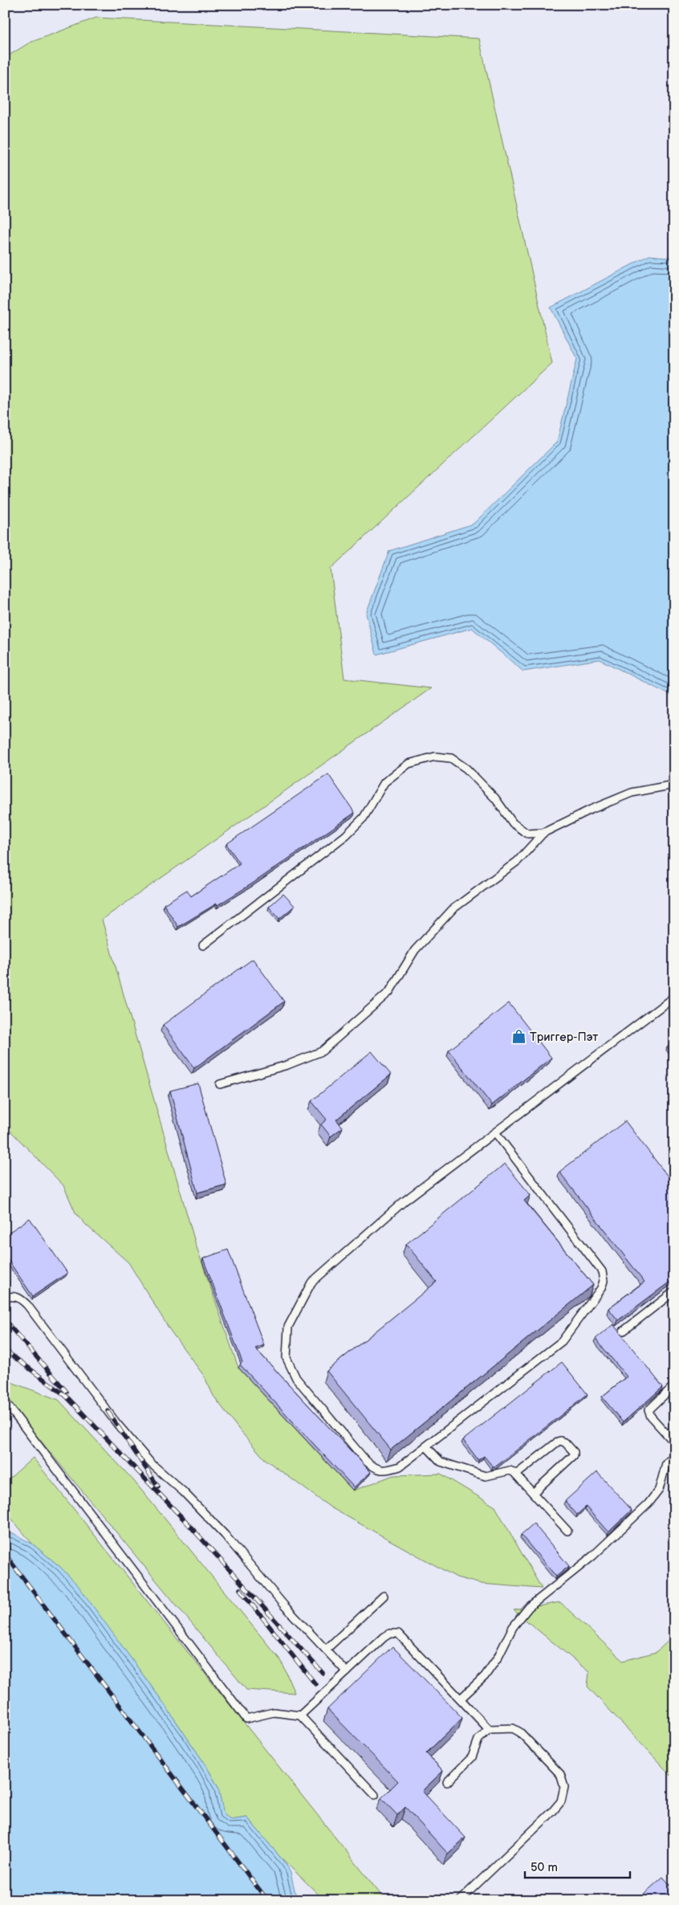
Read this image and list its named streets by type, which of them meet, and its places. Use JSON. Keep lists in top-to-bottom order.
{
  "places": {
    "shop": ["Триггер-Пэт"]
  },
  "scale_bar": "50 m"
}
